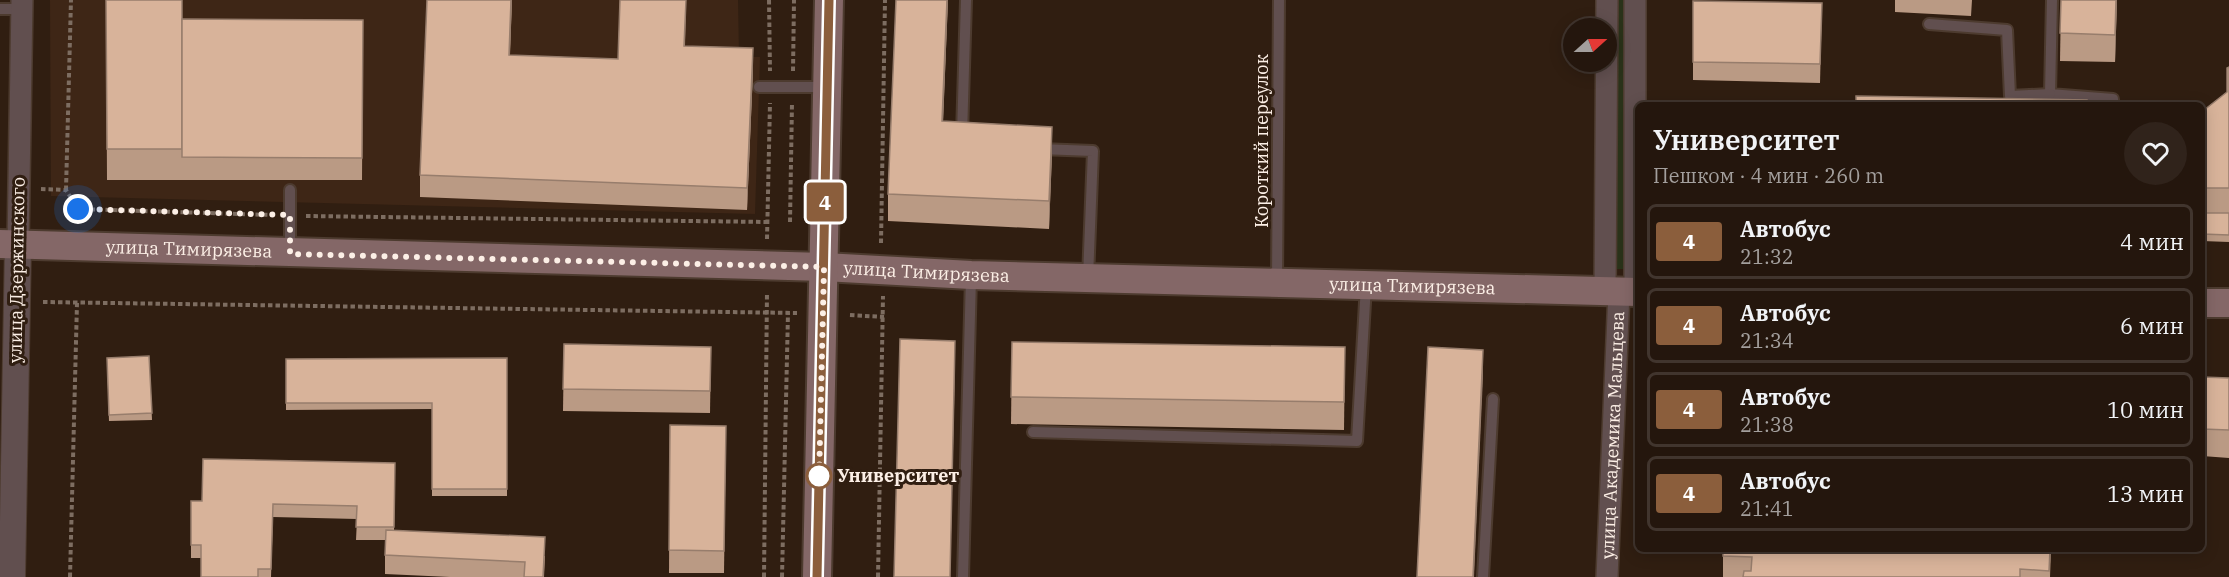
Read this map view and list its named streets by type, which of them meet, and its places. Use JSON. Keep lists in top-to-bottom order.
{
  "streets": {
    "main road": ["улица Тимирязева"],
    "street": ["улица Дзержинского", "улица Академика Мальцева"],
    "lane": ["Короткий переулок"]
  },
  "crossings": [
    ["Короткий переулок", "улица Тимирязева"],
    ["улица Тимирязева", "улица Дзержинского"],
    ["улица Тимирязева", "улица Академика Мальцева"]
  ],
  "places": ["Университет"],
  "lines": ["bus line 4"],
  "north": "right",
  "page": {
    "on_map": "4",
    "heading": ["Университет", "Пешком · 4 мин · 260 m"],
    "list": [
      {
        "mark": "4",
        "name": "Автобус",
        "note": "21:32",
        "value": "4 мин"
      },
      {
        "mark": "4",
        "name": "Автобус",
        "note": "21:34",
        "value": "6 мин"
      },
      {
        "mark": "4",
        "name": "Автобус",
        "note": "21:38",
        "value": "10 мин"
      },
      {
        "mark": "4",
        "name": "Автобус",
        "note": "21:41",
        "value": "13 мин"
      }
    ]
  }
}
